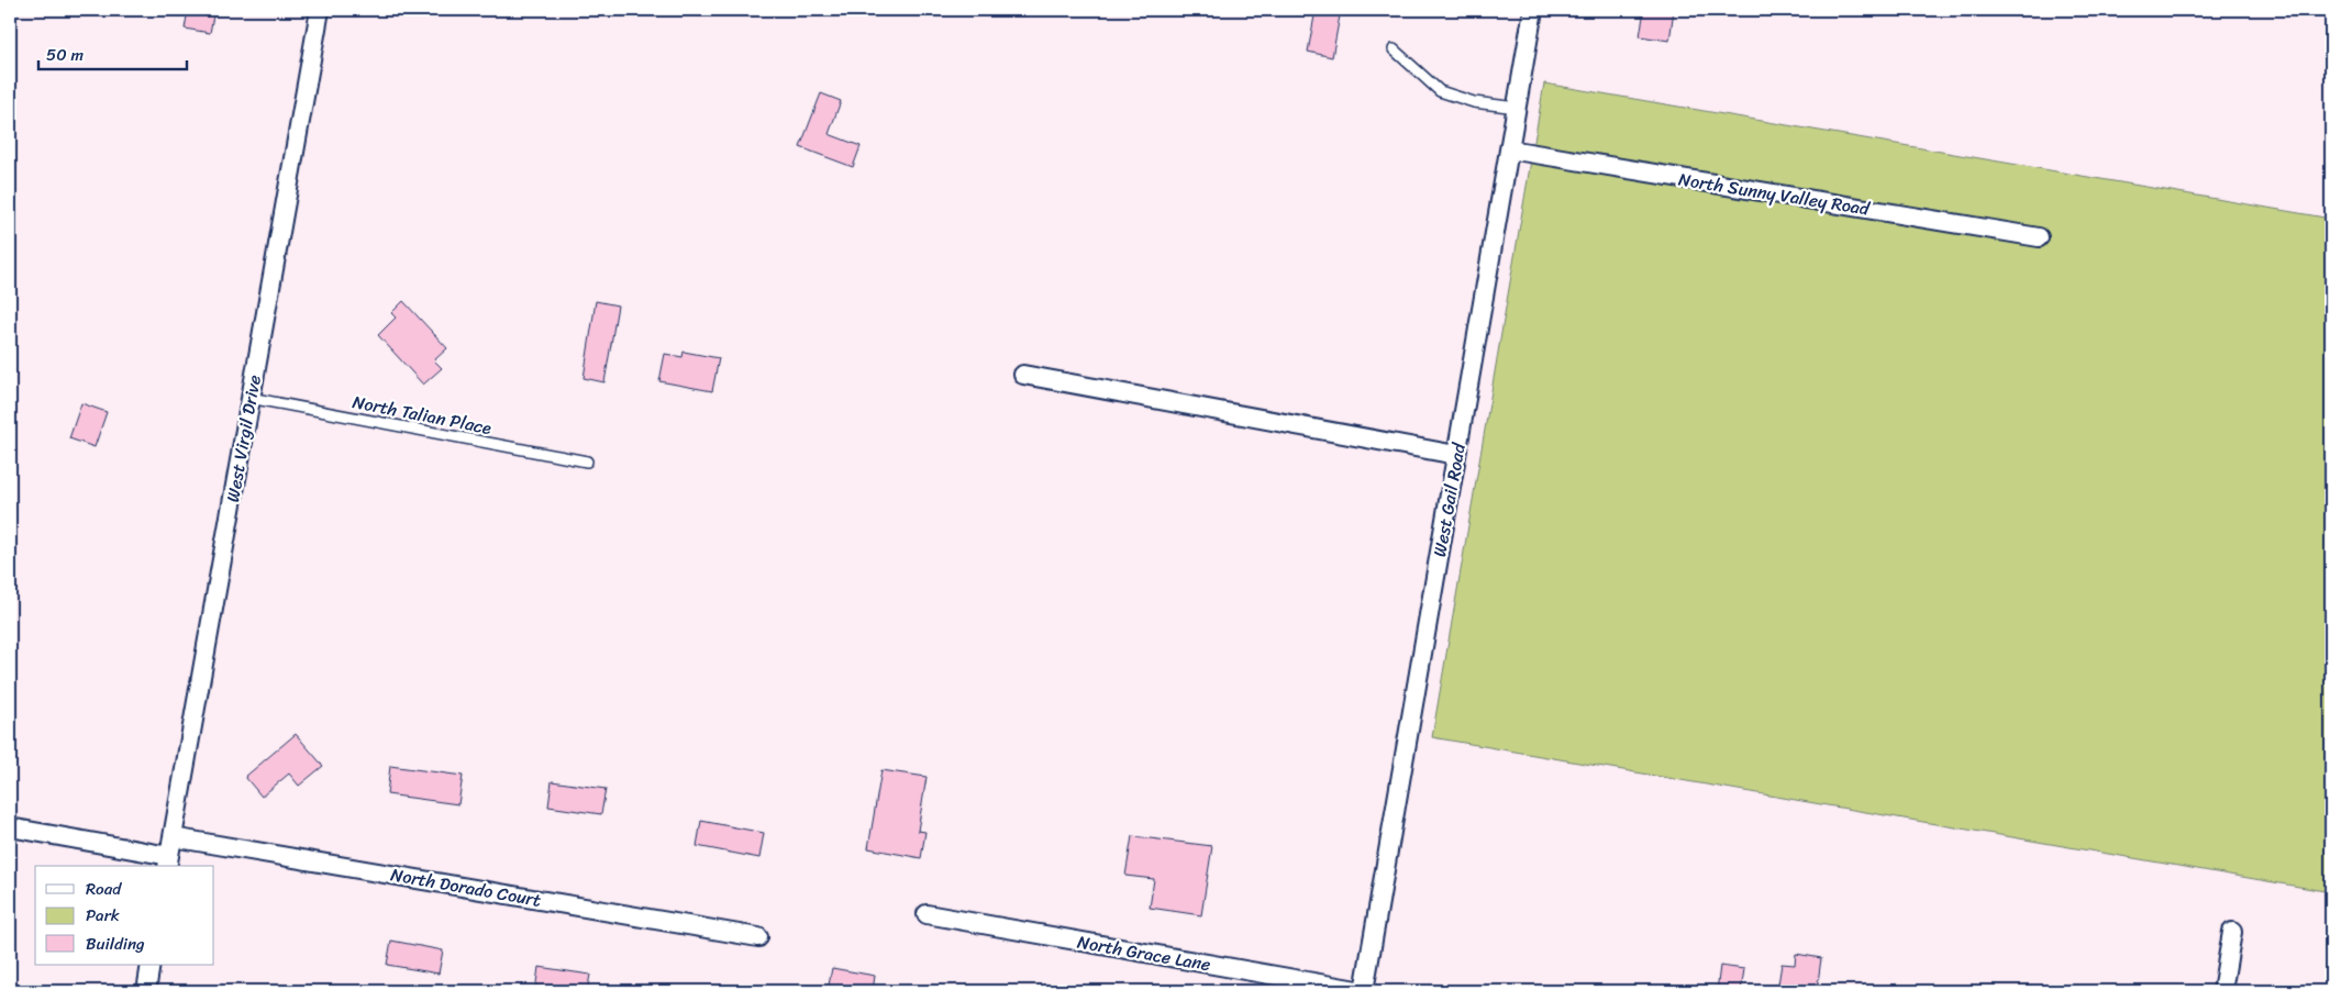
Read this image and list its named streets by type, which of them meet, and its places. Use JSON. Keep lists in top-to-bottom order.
{
  "streets": {
    "street": [
      "North Sunny Valley Road",
      "West Virgil Drive",
      "West Gail Road",
      "North Dorado Court",
      "North Grace Lane"
    ],
    "lane": ["North Talian Place"]
  },
  "crossings": [
    ["North Sunny Valley Road", "West Gail Road"],
    ["North Talian Place", "West Virgil Drive"],
    ["West Virgil Drive", "North Dorado Court"],
    ["West Gail Road", "North Grace Lane"]
  ],
  "legend": ["Road", "Park", "Building"],
  "scale_bar": "50 m"
}
